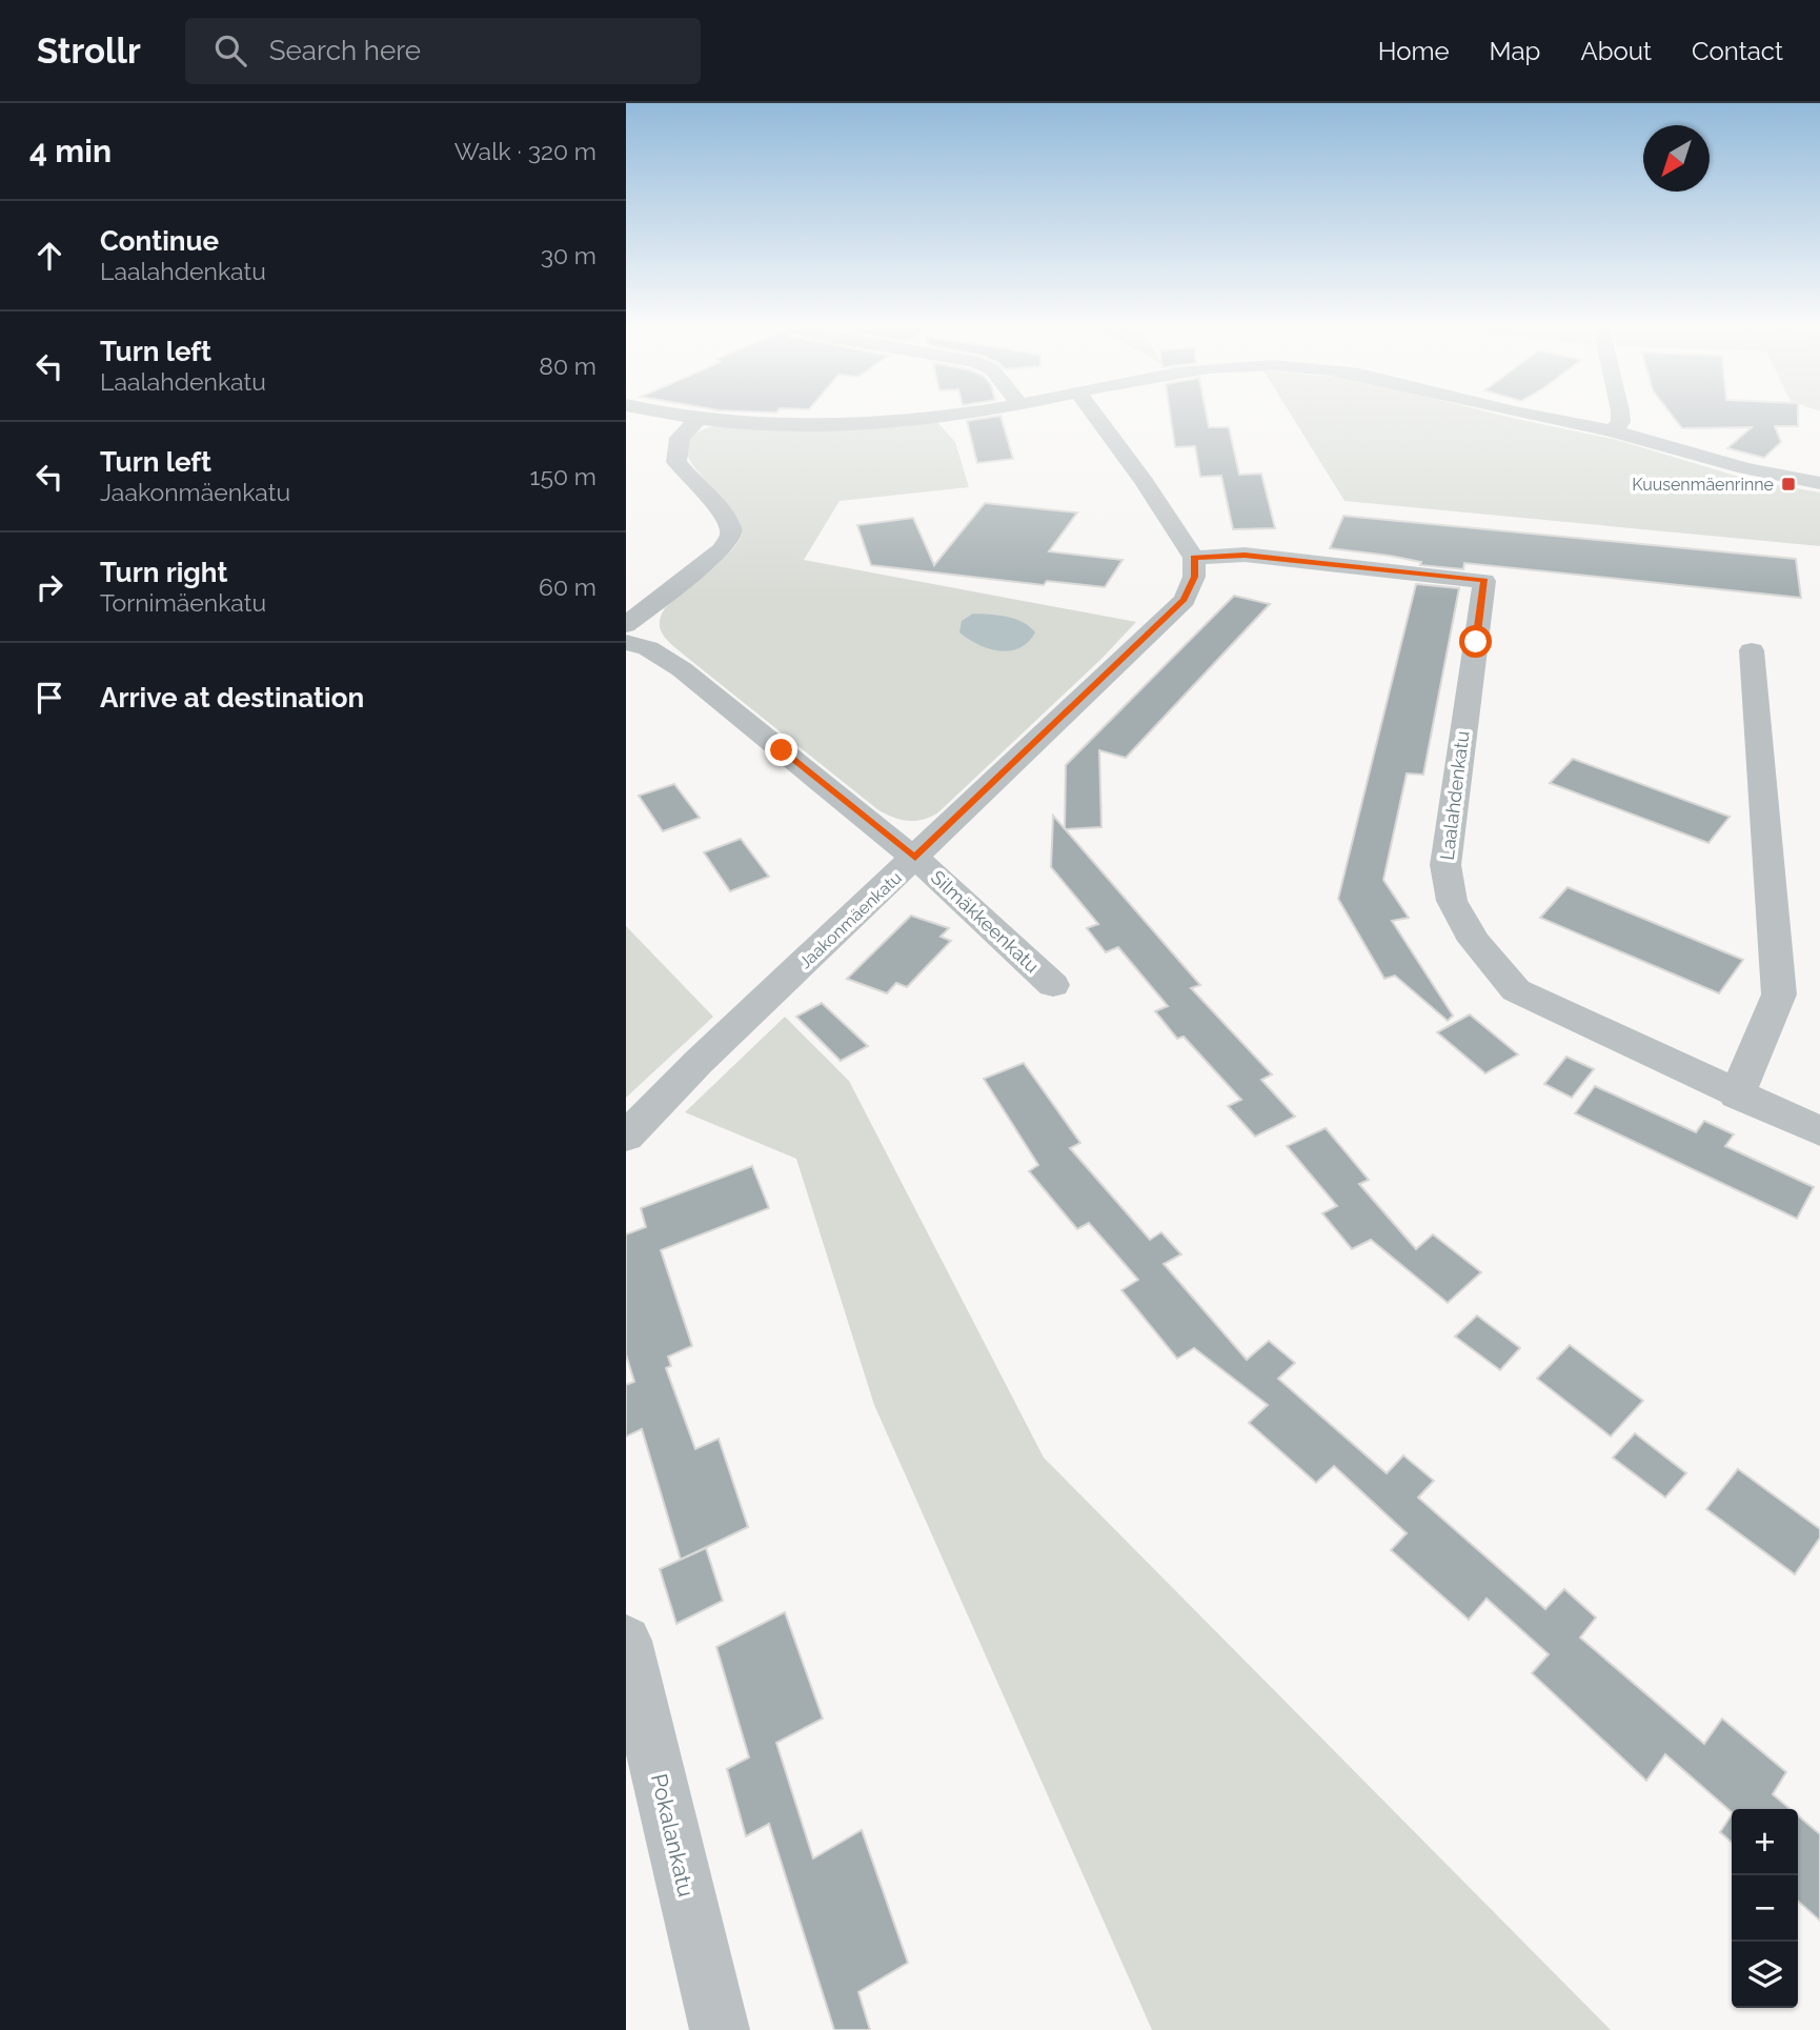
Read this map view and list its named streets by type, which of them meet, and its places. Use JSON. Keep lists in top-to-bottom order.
{
  "streets": {
    "street": [
      "Laalahdenkatu",
      "Jaakonmäenkatu",
      "Silmäkkeenkatu",
      "Pokalankatu"
    ]
  },
  "crossings": [
    ["Laalahdenkatu", "Jaakonmäenkatu"],
    ["Jaakonmäenkatu", "Silmäkkeenkatu"]
  ],
  "places": {
    "transit": ["Kuusenmäenrinne"]
  },
  "north": "bottom left",
  "page": {
    "header": "Strollr",
    "search": "Search here",
    "nav": [
      "Home",
      "Map",
      "About",
      "Contact"
    ],
    "heading": ["4 min", "Walk · 320 m"],
    "list": [
      ["Continue", "Laalahdenkatu", "30 m"],
      ["Turn left", "Laalahdenkatu", "80 m"],
      ["Turn left", "Jaakonmäenkatu", "150 m"],
      ["Turn right", "Tornimäenkatu", "60 m"],
      "Arrive at destination"
    ],
    "map_buttons": ["+", "−"]
  }
}
